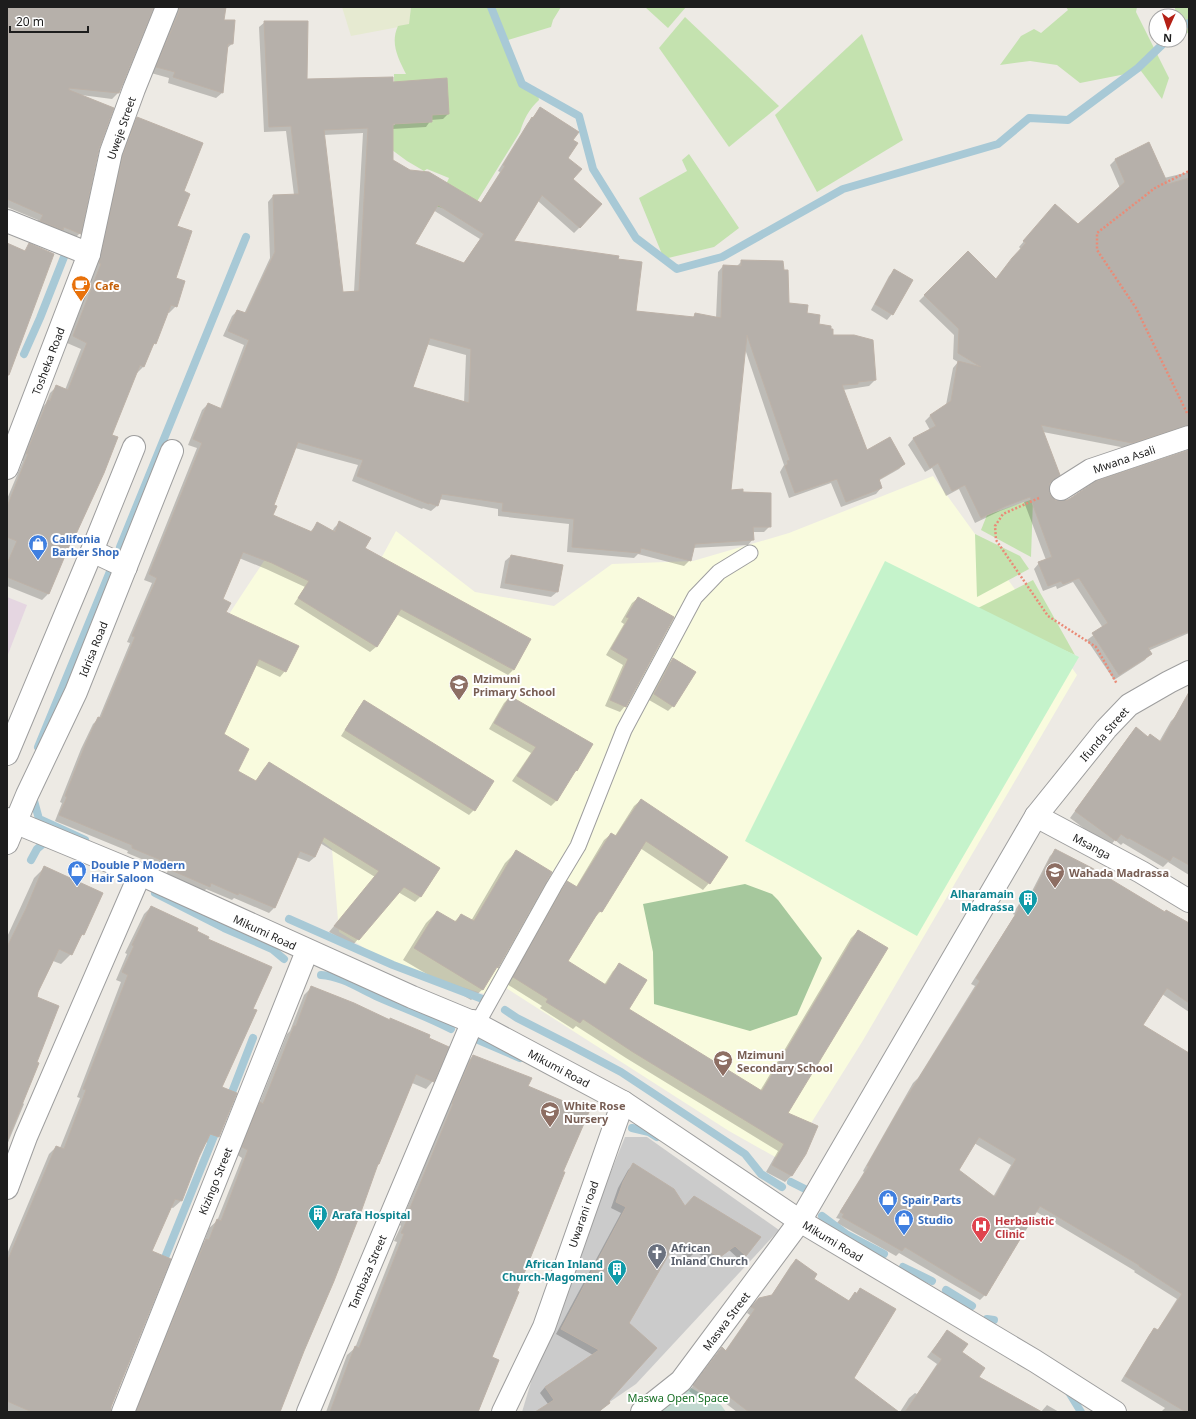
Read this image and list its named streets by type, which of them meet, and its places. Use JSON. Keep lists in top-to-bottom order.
{
  "streets": {
    "street": [
      "Uweje Street",
      "Tosheka Road",
      "Mwana Asali",
      "Idrisa Road",
      "Ifunda Street",
      "Msanga",
      "Mikumi Road",
      "Kizingo Street",
      "Uwarani road",
      "Tambaza Street",
      "Maswa Street"
    ]
  },
  "crossings": [
    ["Uweje Street", "Tosheka Road"],
    ["Idrisa Road", "Mikumi Road"],
    ["Ifunda Street", "Msanga"],
    ["Ifunda Street", "Mikumi Road"],
    ["Ifunda Street", "Maswa Street"],
    ["Mikumi Road", "Kizingo Street"],
    ["Mikumi Road", "Uwarani road"],
    ["Mikumi Road", "Tambaza Street"],
    ["Mikumi Road", "Maswa Street"]
  ],
  "parks": ["Maswa Open Space"],
  "places": {
    "cafe": ["Cafe"],
    "shop": [
      "Califonia Barber Shop",
      "Double P Modern Hair Saloon",
      "Spair Parts",
      "Studio"
    ],
    "school or university": [
      "Mzimuni Primary School",
      "Wahada Madrassa",
      "Mzimuni Secondary School",
      "White Rose Nursery"
    ],
    "building": ["Alharamain Madrassa", "Arafa Hospital", "African Inland Church-Magomeni"],
    "hospital": ["Herbalistic Clinic"],
    "church": ["African Inland Church"]
  },
  "scale_bar": "20 m",
  "north": "bottom"
}
